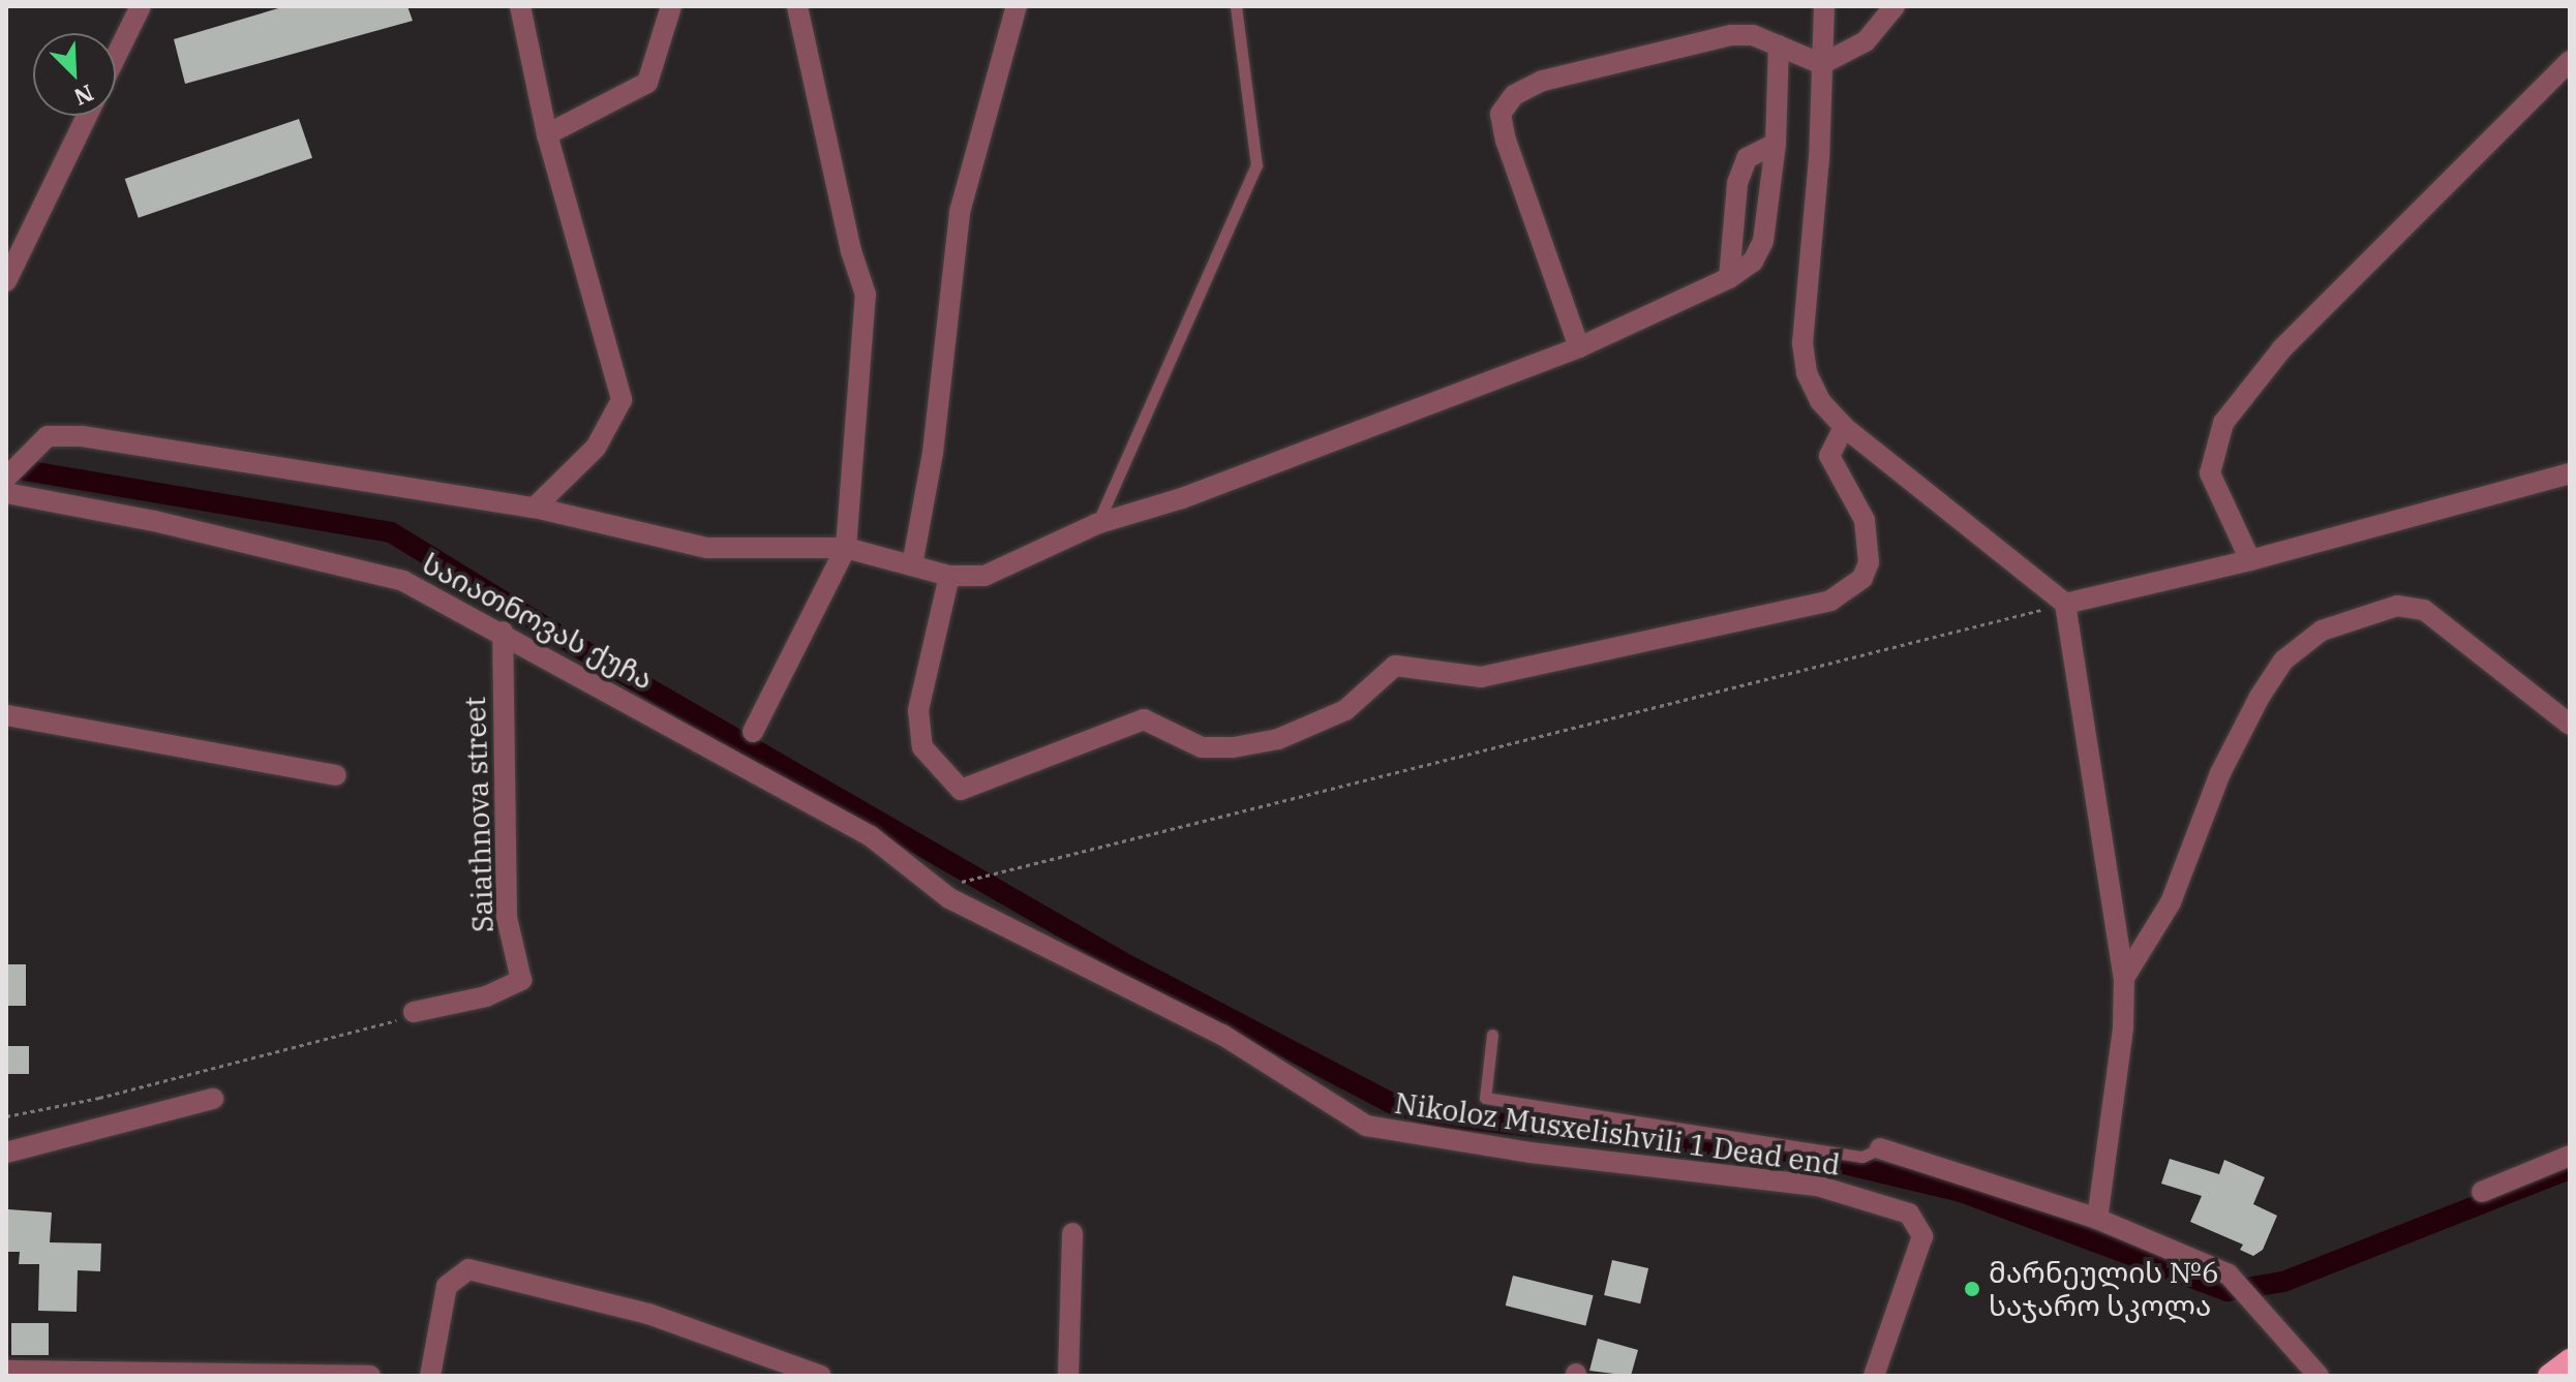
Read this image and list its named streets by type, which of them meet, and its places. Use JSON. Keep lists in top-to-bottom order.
{
  "streets": {
    "street": ["საიათნოვას ქუჩა", "Saiathnova street", "Nikoloz Musxelishvili 1 Dead end"]
  },
  "crossings": [
    ["საიათნოვას ქუჩა", "Saiathnova street"],
    ["საიათნოვას ქუჩა", "Nikoloz Musxelishvili 1 Dead end"]
  ],
  "places": ["მარნეულის №6 საჯარო სკოლა"],
  "north": "bottom right"
}
